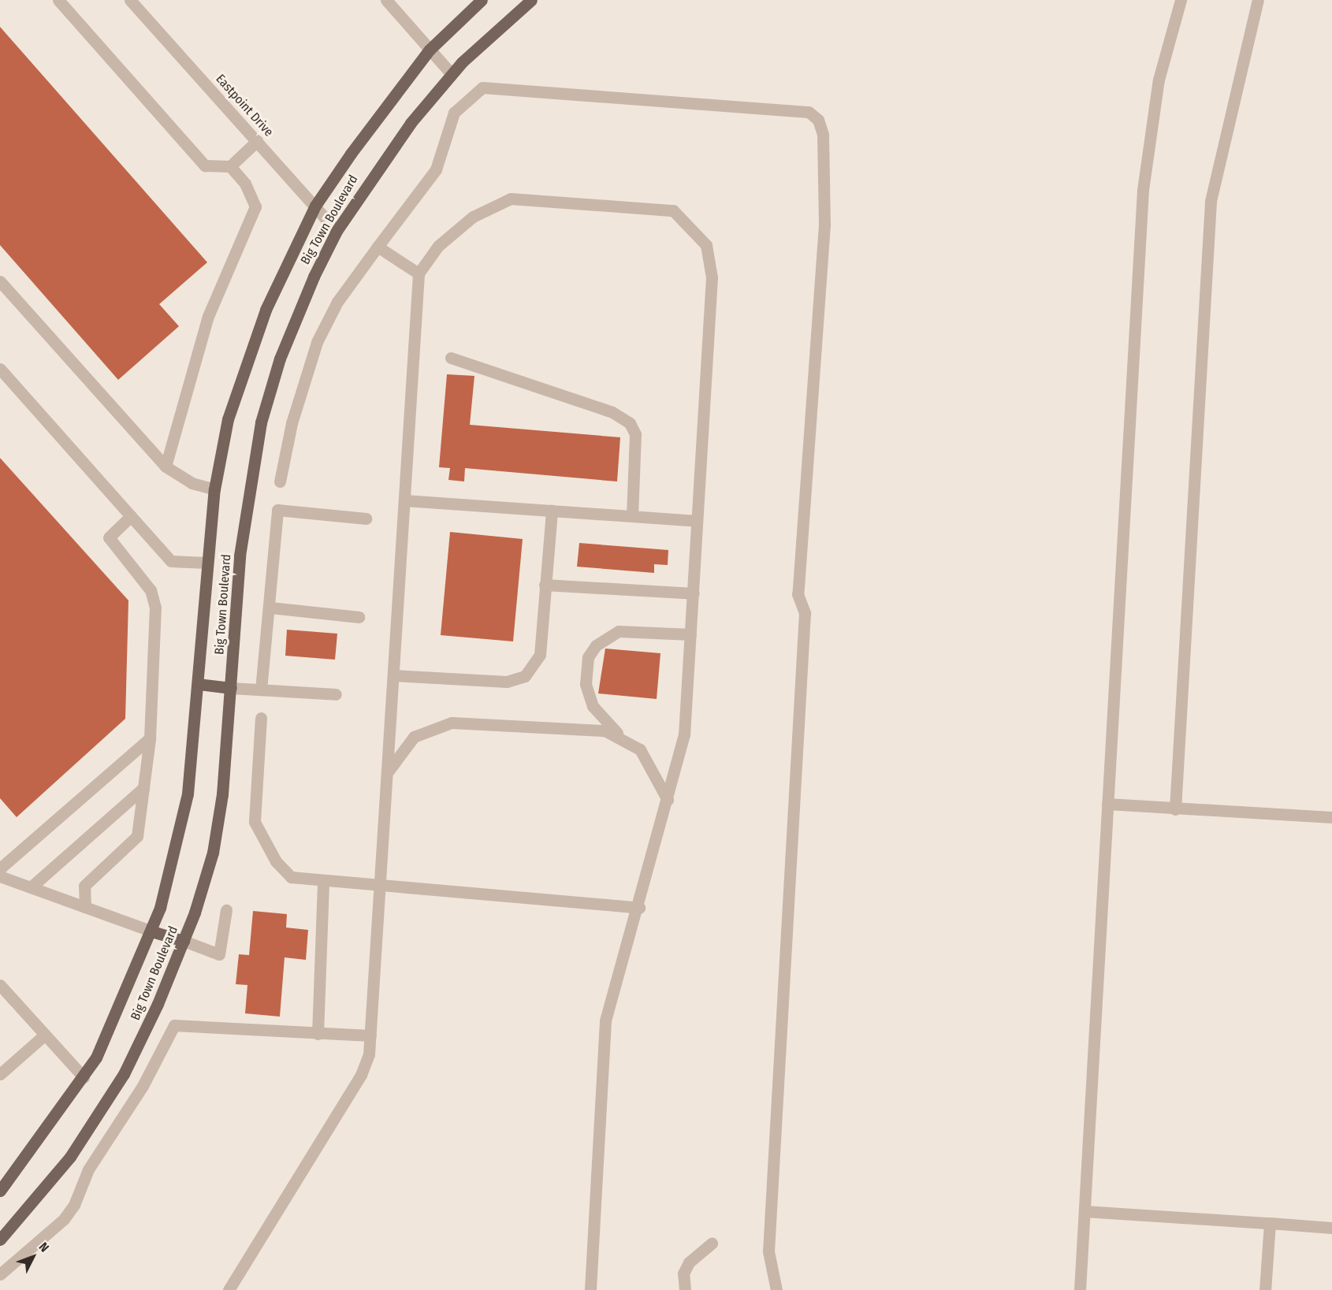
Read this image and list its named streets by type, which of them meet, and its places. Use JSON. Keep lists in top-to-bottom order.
{
  "streets": {
    "main road": ["Big Town Boulevard"],
    "street": ["Eastpoint Drive"]
  },
  "crossings": [
    ["Eastpoint Drive", "Big Town Boulevard"]
  ],
  "north": "top right"
}
